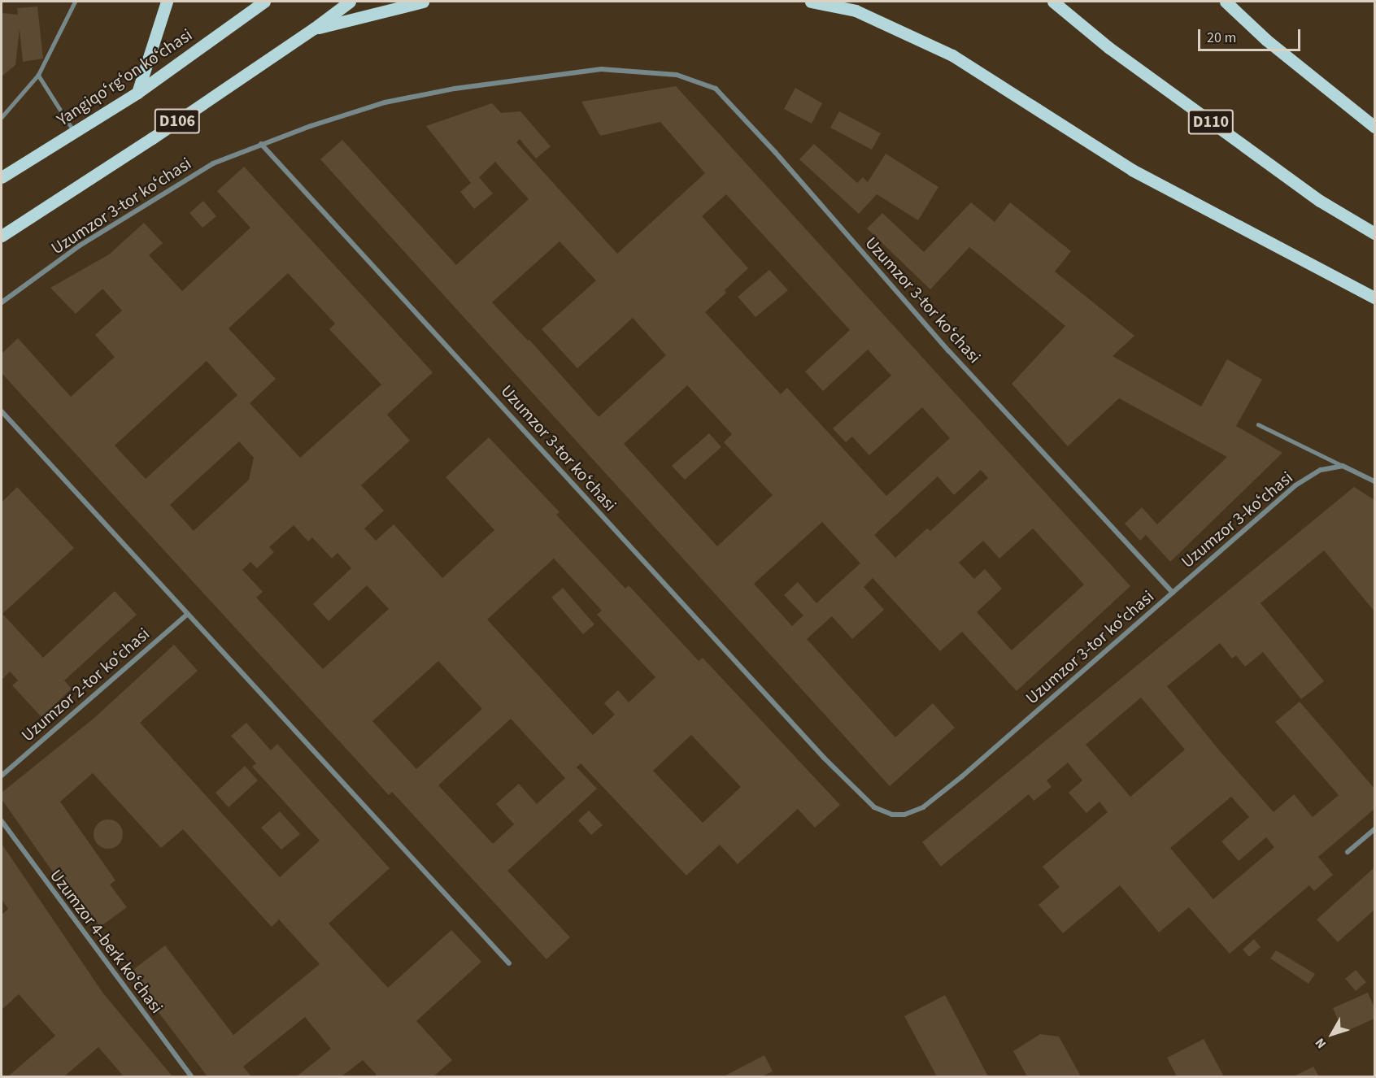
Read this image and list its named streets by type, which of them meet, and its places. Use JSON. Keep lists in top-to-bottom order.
{
  "streets": {
    "main road": ["Yangiqoʻrgʻon koʻchasi", "D106", "D110"],
    "street": [
      "Uzumzor 3-tor koʻchasi",
      "Uzumzor 3-koʻchasi",
      "Uzumzor 2-tor koʻchasi",
      "Uzumzor 4-berk koʻchasi"
    ]
  },
  "crossings": [
    ["Uzumzor 3-tor koʻchasi", "Uzumzor 3-koʻchasi"]
  ],
  "scale_bar": "20 m",
  "north": "bottom left"
}
